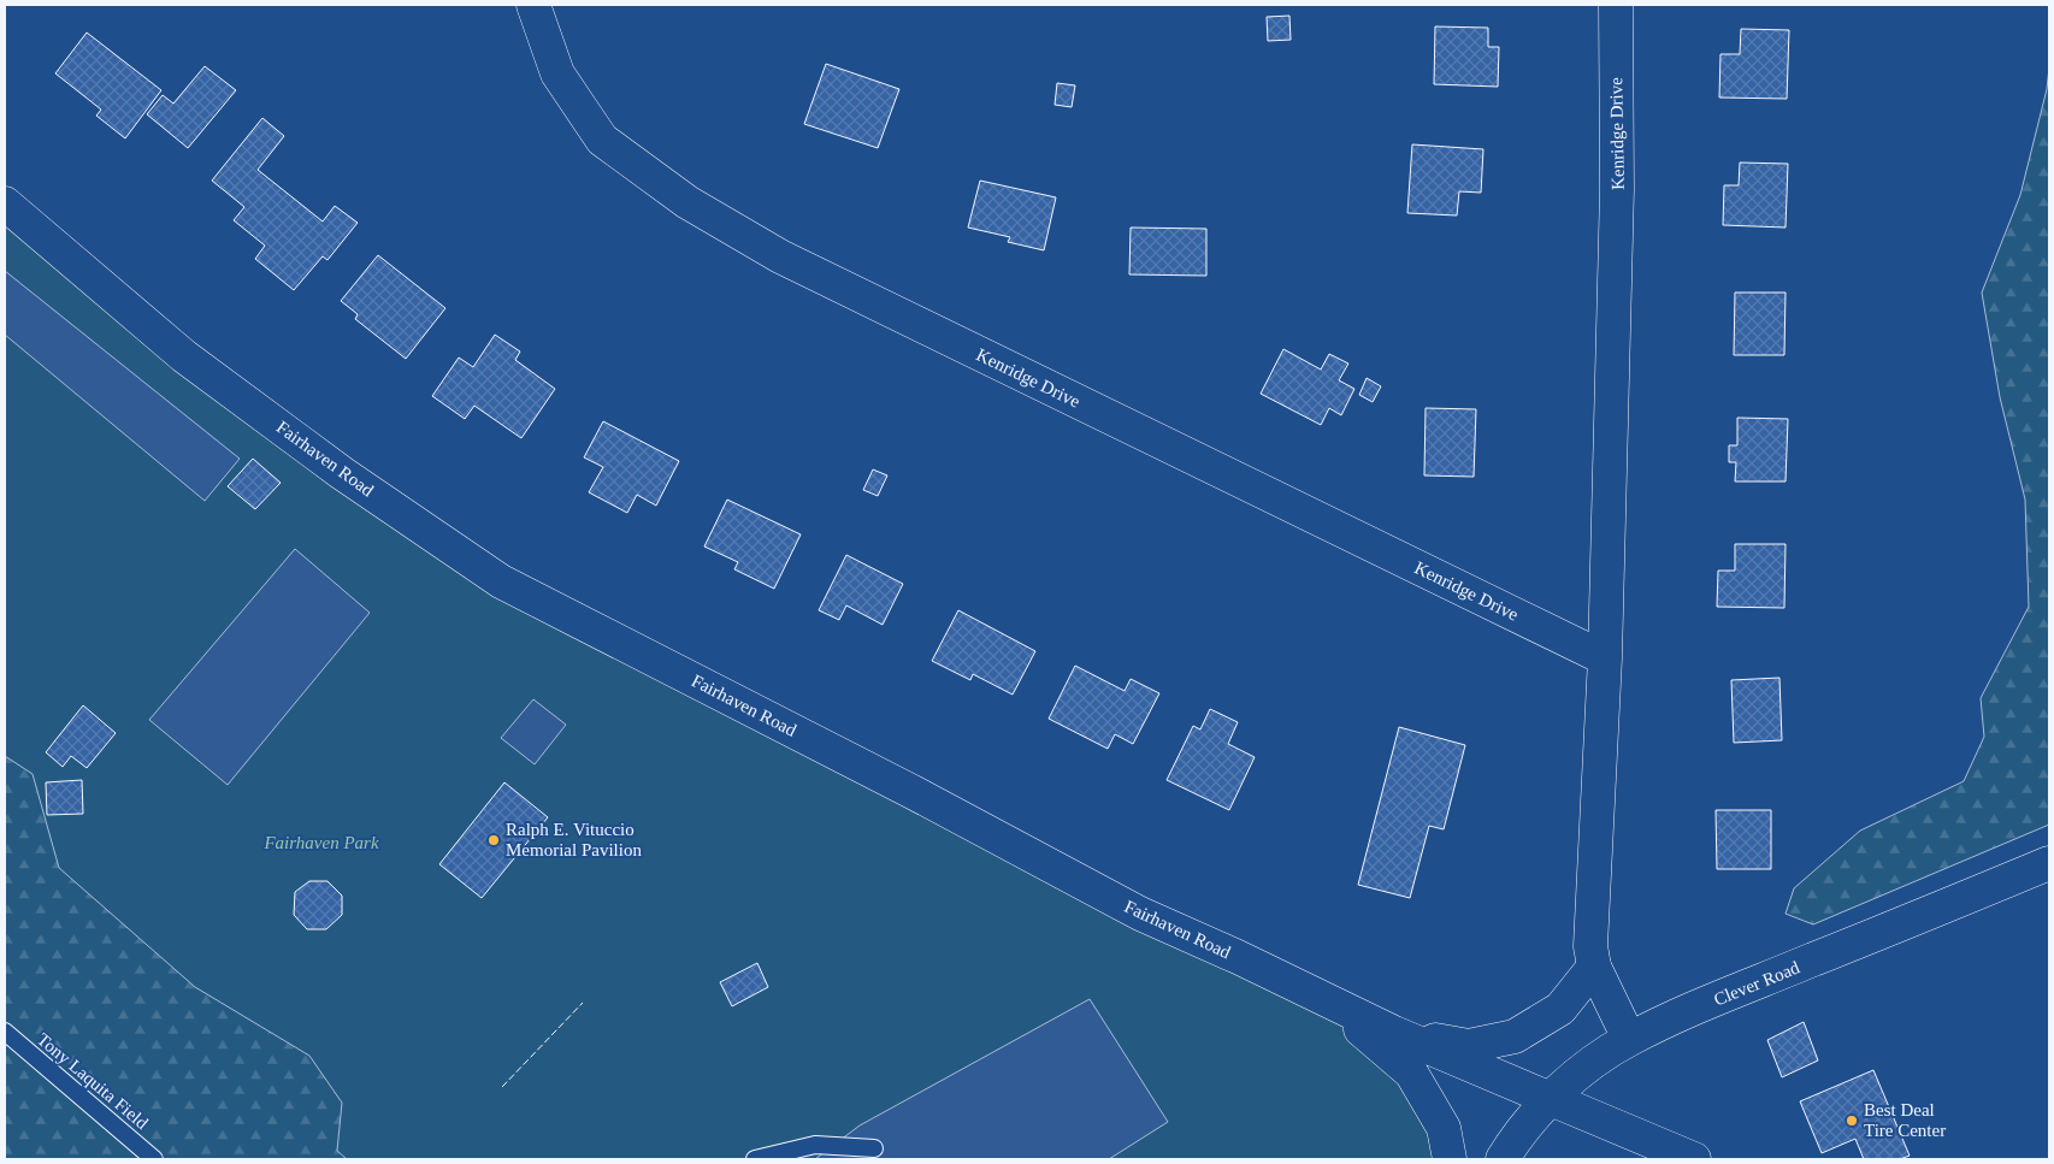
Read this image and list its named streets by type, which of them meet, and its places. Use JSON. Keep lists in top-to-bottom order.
{
  "streets": {
    "street": ["Kenridge Drive", "Fairhaven Road", "Clever Road"],
    "lane": ["Tony Laquita Field"]
  },
  "crossings": [
    ["Kenridge Drive", "Clever Road"],
    ["Fairhaven Road", "Clever Road"]
  ],
  "parks": ["Fairhaven Park"],
  "places": ["Ralph E. Vituccio Memorial Pavilion", "Best Deal Tire Center"]
}
